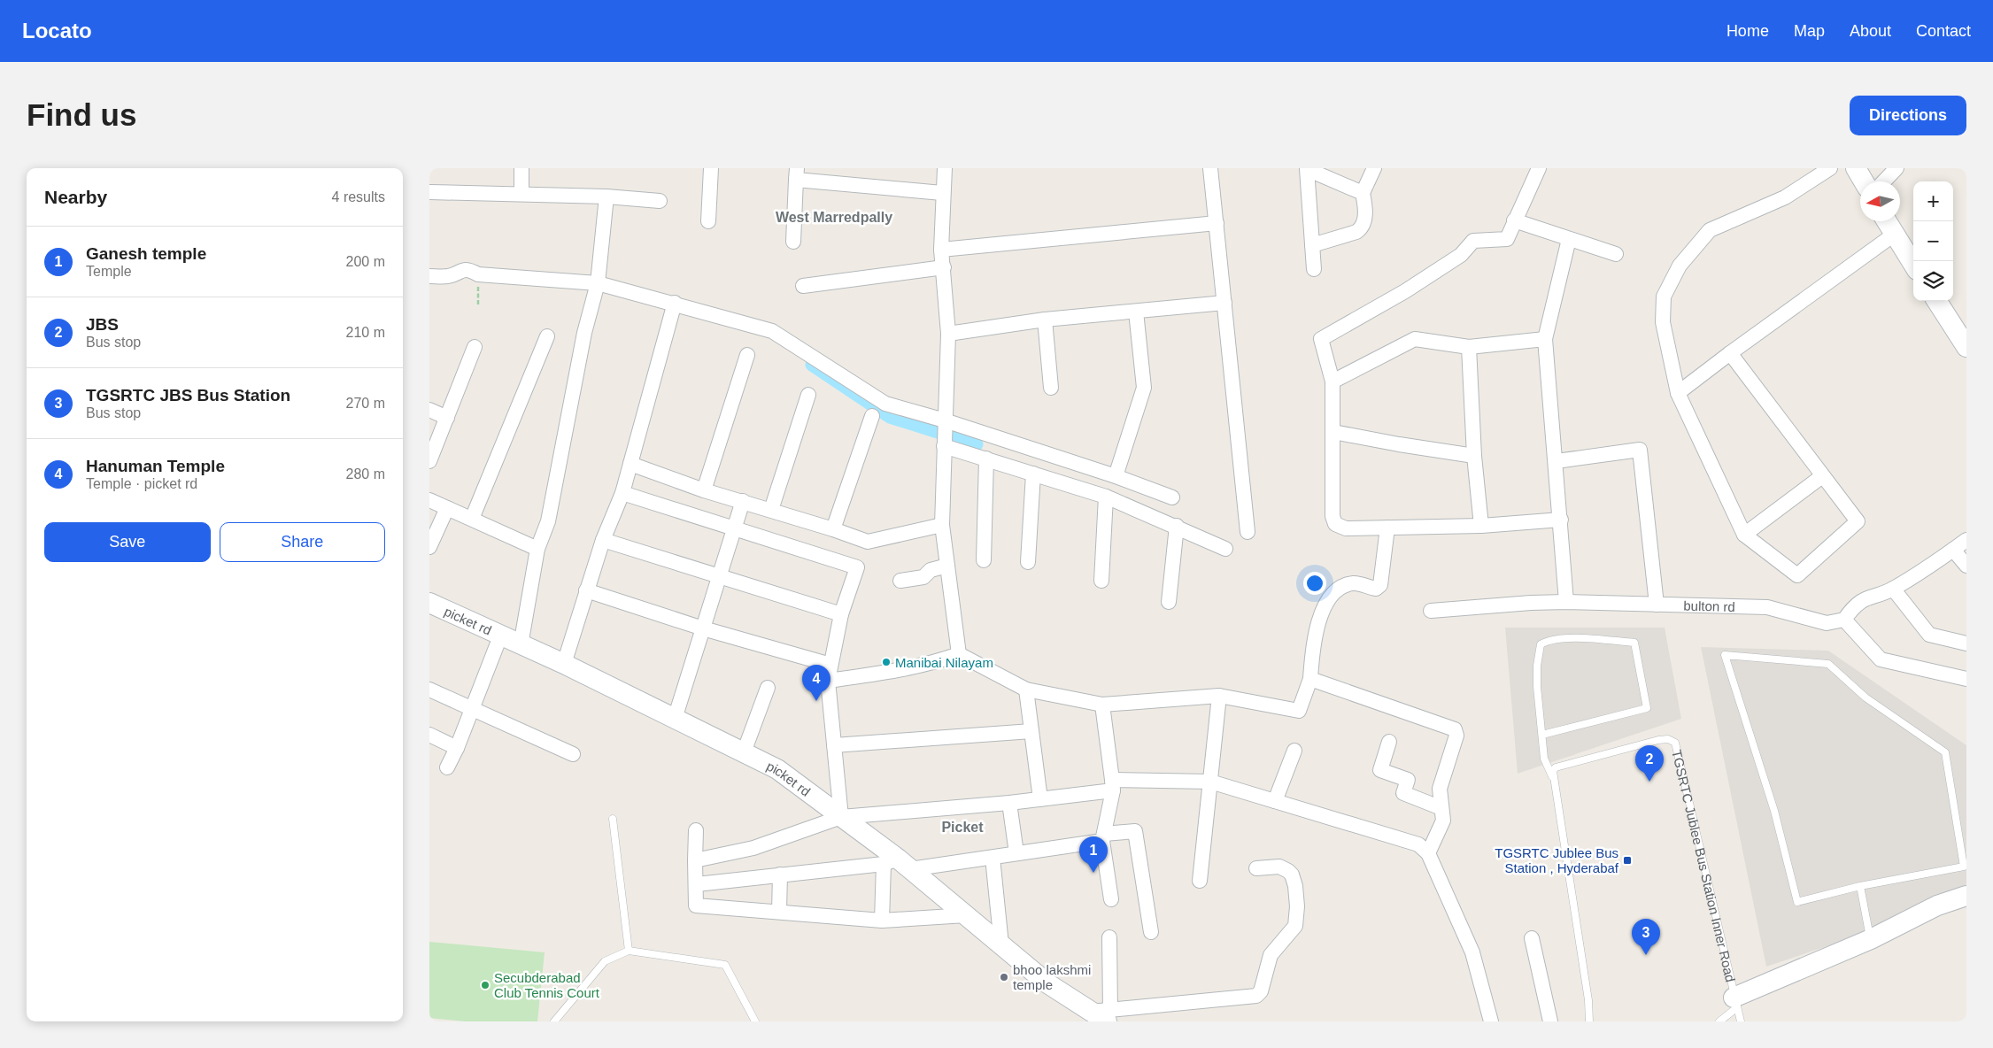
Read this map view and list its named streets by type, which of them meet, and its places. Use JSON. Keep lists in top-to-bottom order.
{
  "streets": {
    "street": ["bulton rd", "picket rd", "TGSRTC Jublee Bus Station Inner Road"]
  },
  "districts": ["West Marredpally", "Picket"],
  "places": {
    "other": ["Manibai Nilayam", "bhoo lakshmi temple", "Secubderabad Club Tennis Court"],
    "transit": ["TGSRTC Jublee Bus Station , Hyderabaf"]
  },
  "north": "left",
  "page": {
    "header": "Locato",
    "nav": [
      "Home",
      "Map",
      "About",
      "Contact"
    ],
    "buttons": [
      "Directions",
      ["Save", "Share"]
    ],
    "title": "Find us",
    "heading": ["Nearby", "4 results"],
    "map_buttons": ["+", "−"],
    "list": [
      {
        "mark": "1",
        "name": "Ganesh temple",
        "note": "Temple",
        "value": "200 m"
      },
      {
        "mark": "2",
        "name": "JBS",
        "note": "Bus stop",
        "value": "210 m"
      },
      {
        "mark": "3",
        "name": "TGSRTC JBS Bus Station",
        "note": "Bus stop",
        "value": "270 m"
      },
      {
        "mark": "4",
        "name": "Hanuman Temple",
        "note": "Temple · picket rd",
        "value": "280 m"
      }
    ],
    "pins": [
      "4",
      "2",
      "1",
      "3"
    ]
  }
}
